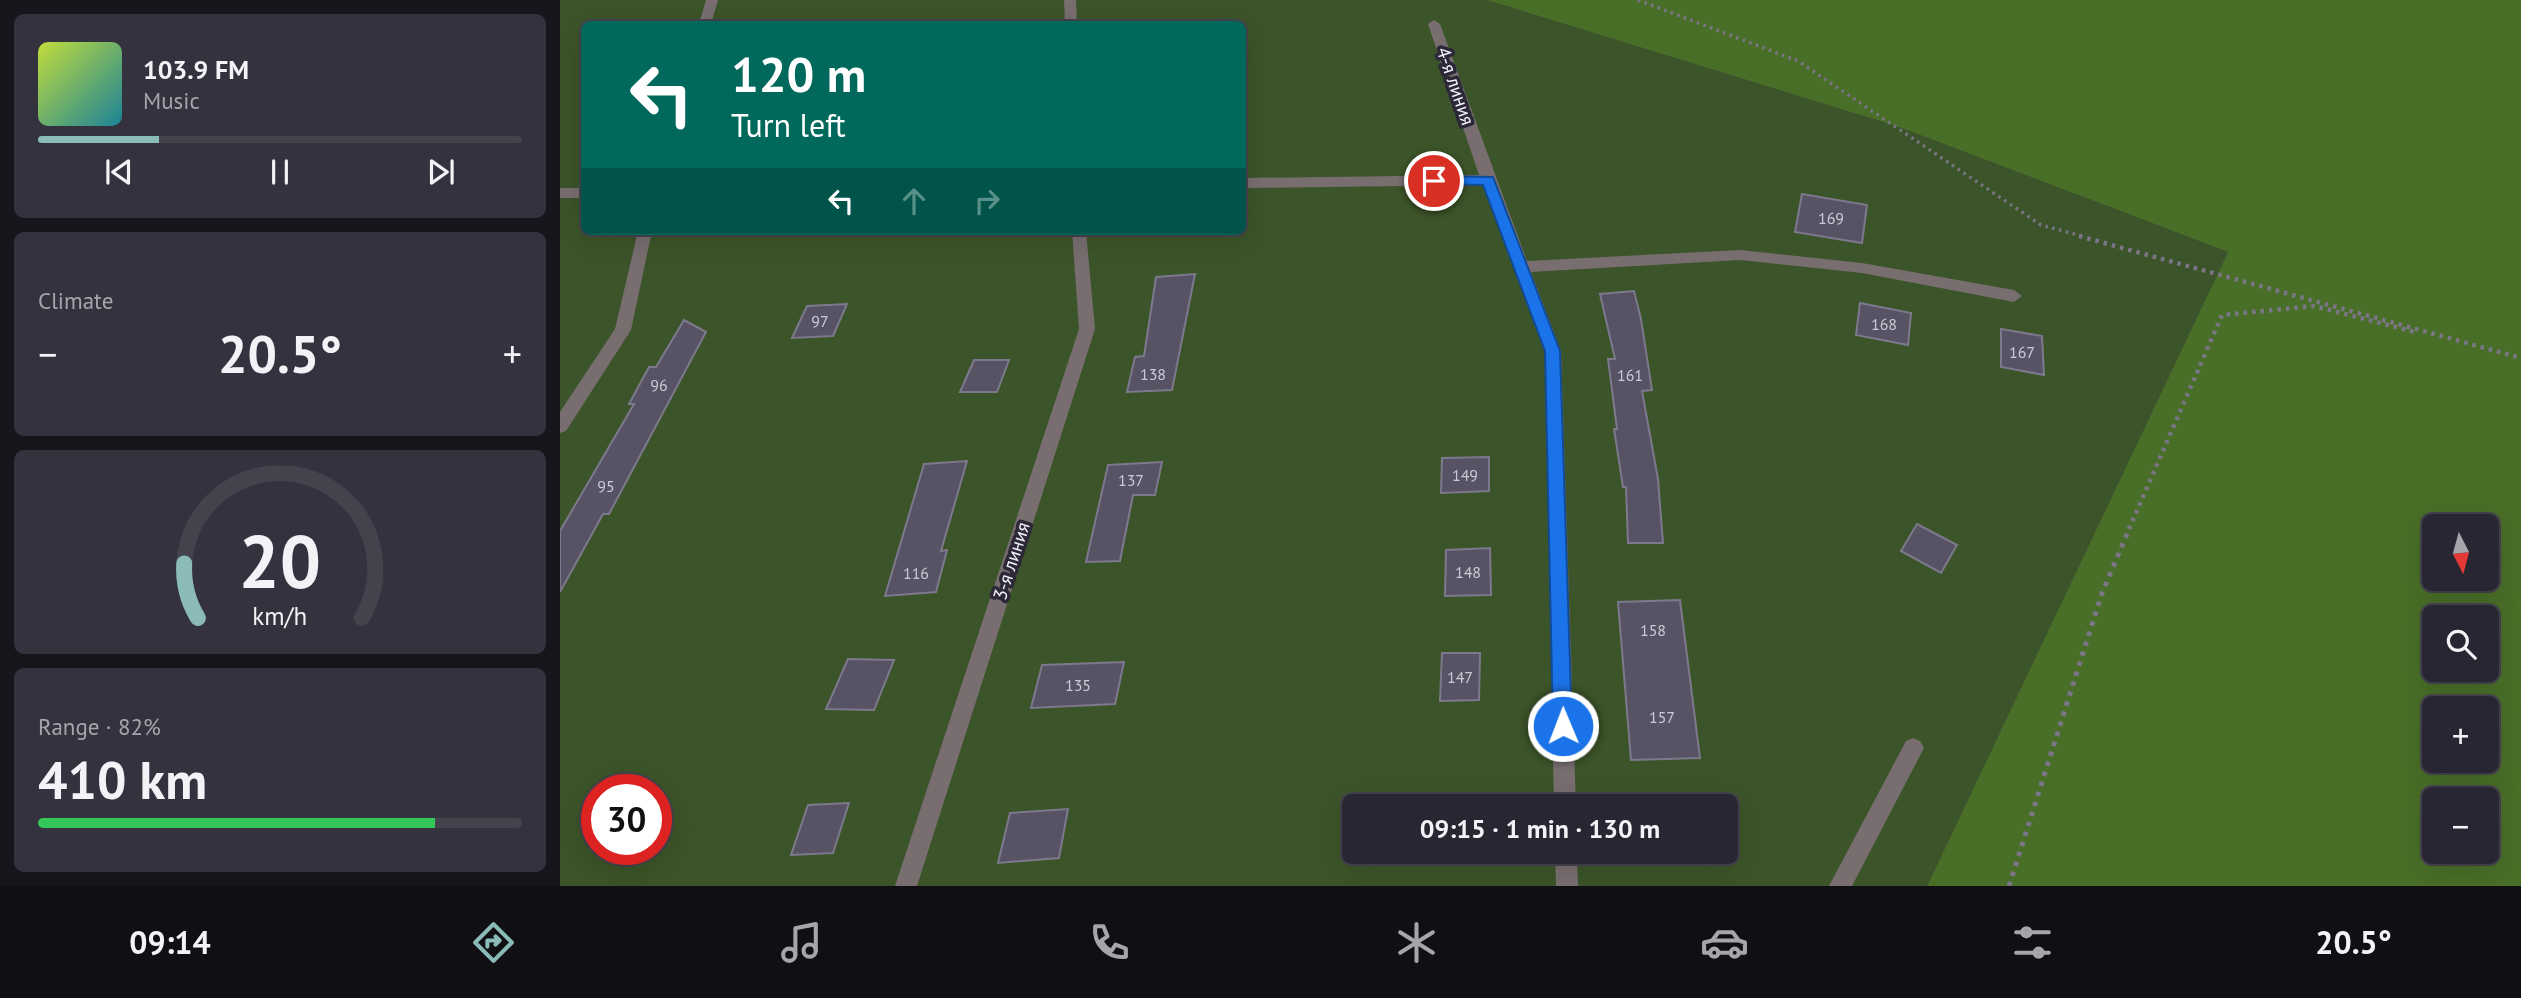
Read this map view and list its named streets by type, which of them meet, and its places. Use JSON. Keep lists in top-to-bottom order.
{
  "streets": {
    "street": ["4-я линия", "3-я линия"]
  },
  "house_numbers": [
    "169",
    "97",
    "168",
    "167",
    "138",
    "161",
    "96",
    "149",
    "137",
    "95",
    "148",
    "116",
    "158",
    "147",
    "135",
    "157"
  ],
  "north": "bottom",
  "page": {
    "turn": ["120 m", "Turn left"],
    "song": ["103.9 FM", "Music"],
    "tile": [
      "Climate",
      ["Range · 82%", "410 km"]
    ],
    "heat": ["−", "20.5°", "+"],
    "map_buttons": ["+", "−"],
    "limit": "30",
    "trip": "09:15 · 1 min · 130 m",
    "tabs": ["09:14", "20.5°"],
    "gauge": ["20", "km/h"]
  }
}
